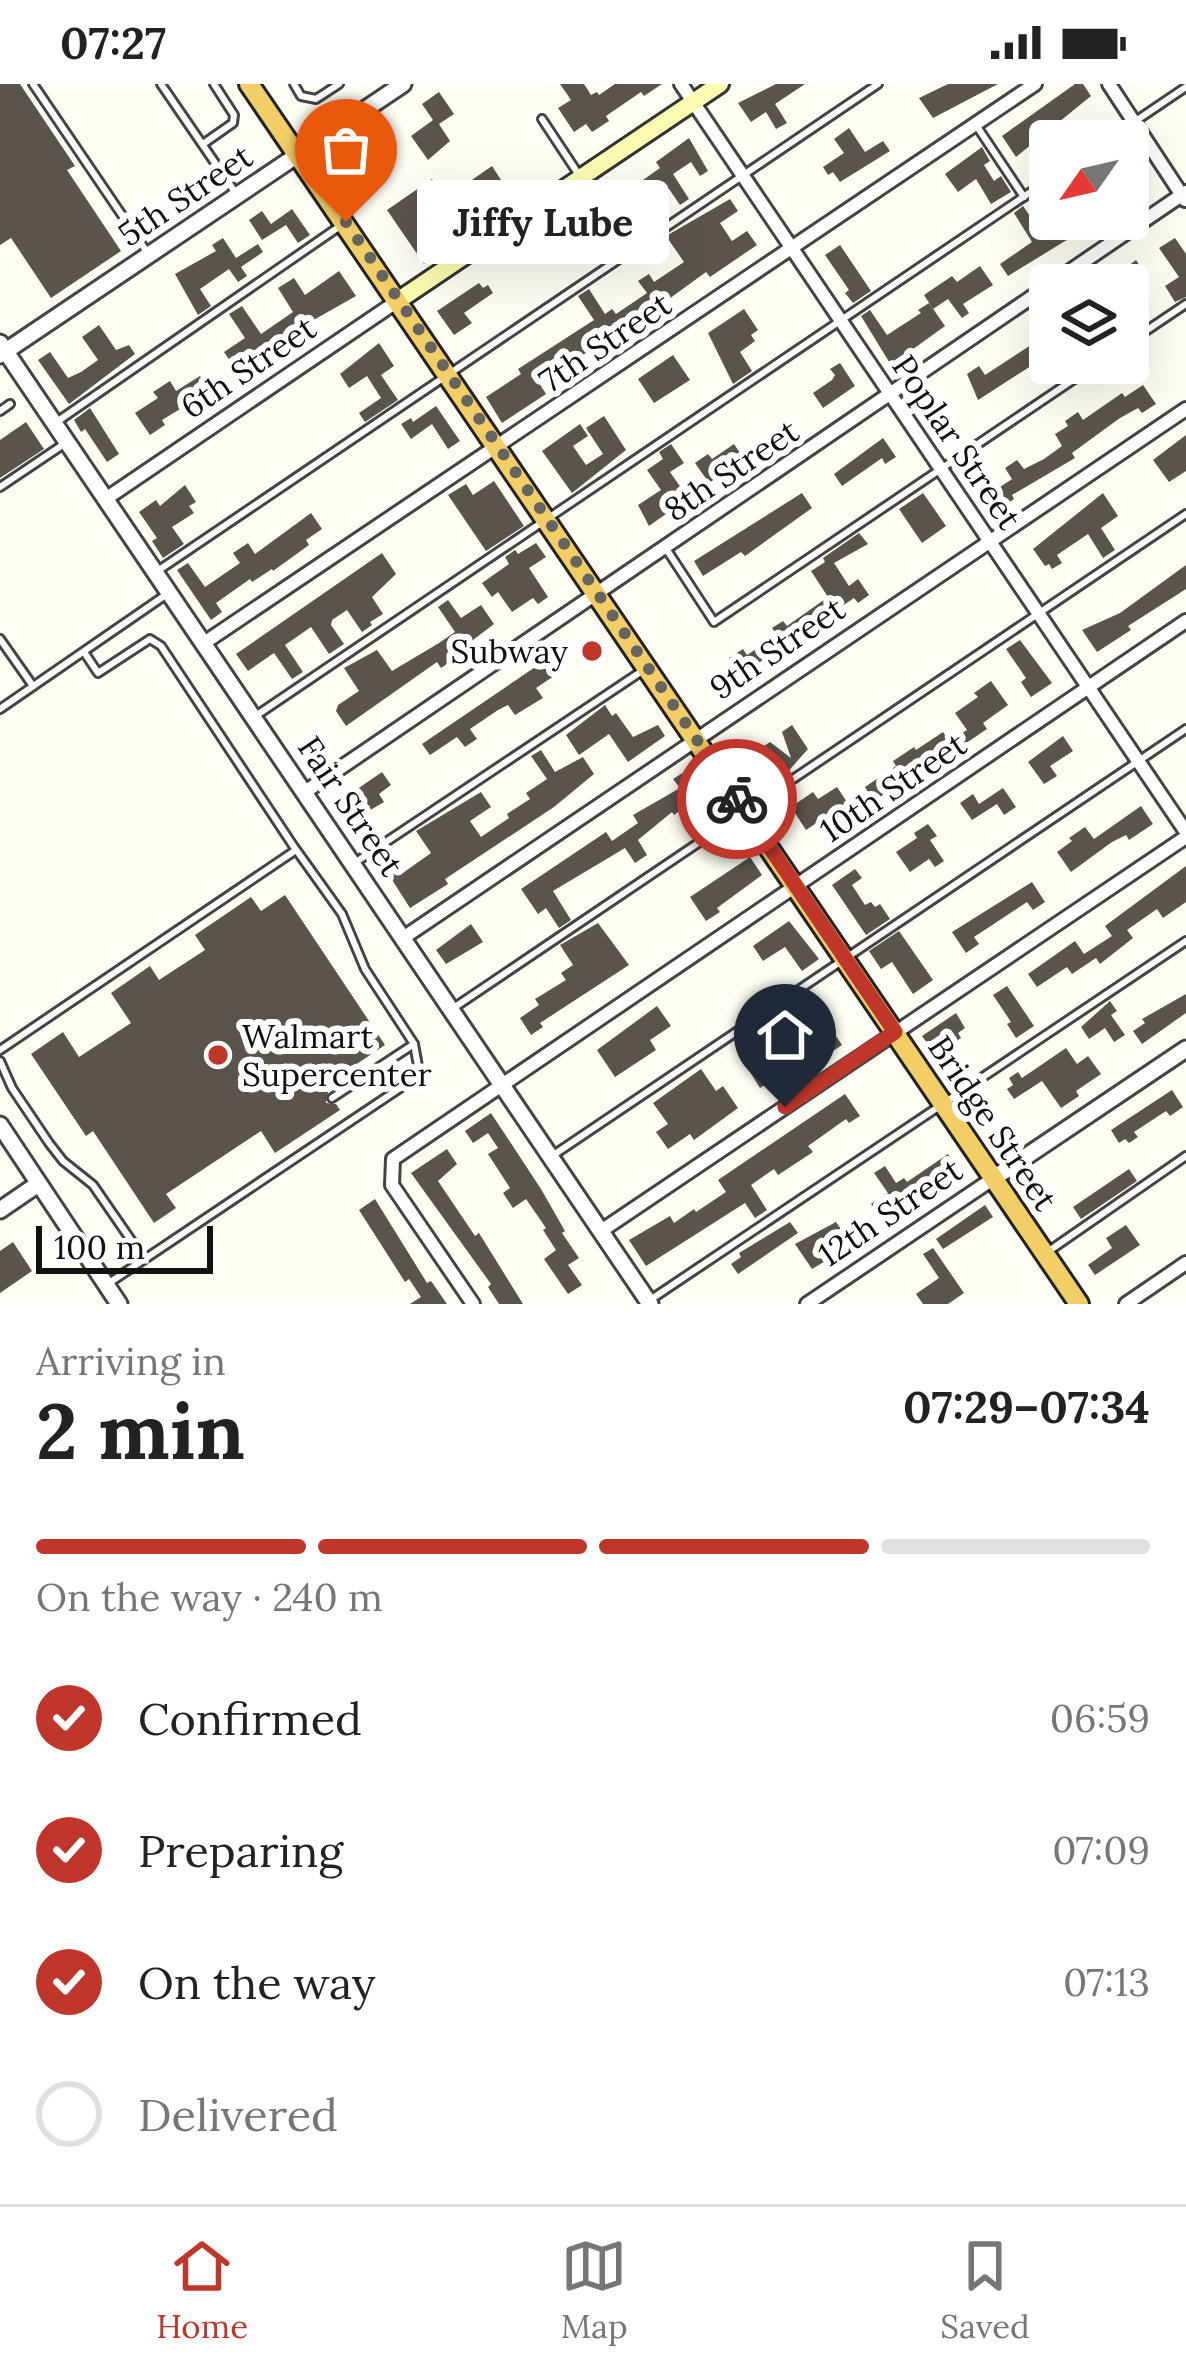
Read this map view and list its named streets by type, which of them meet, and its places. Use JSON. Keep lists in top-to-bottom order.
{
  "streets": {
    "highway": ["Bridge Street"],
    "main road": ["6th Street"],
    "street": [
      "5th Street",
      "7th Street",
      "Poplar Street",
      "8th Street",
      "9th Street",
      "10th Street",
      "Fair Street",
      "12th Street"
    ]
  },
  "crossings": [
    ["5th Street", "Fair Street"],
    ["5th Street", "Bridge Street"],
    ["7th Street", "Poplar Street"],
    ["7th Street", "Fair Street"],
    ["7th Street", "Bridge Street"],
    ["6th Street", "Poplar Street"],
    ["6th Street", "Fair Street"],
    ["6th Street", "Bridge Street"],
    ["Poplar Street", "8th Street"],
    ["Poplar Street", "9th Street"],
    ["Poplar Street", "10th Street"],
    ["8th Street", "Fair Street"],
    ["8th Street", "Bridge Street"],
    ["9th Street", "Fair Street"],
    ["9th Street", "Bridge Street"],
    ["10th Street", "Fair Street"],
    ["10th Street", "Bridge Street"],
    ["Bridge Street", "12th Street"]
  ],
  "places": ["Jiffy Lube", "Subway", "Walmart Supercenter"],
  "scale_bar": "100 m",
  "north": "bottom left",
  "page": {
    "status": "07:27",
    "bubble": "Jiffy Lube",
    "scale": "100 m",
    "heading": ["2 min", "Arriving in", "07:29–07:34"],
    "bar": "On the way · 240 m",
    "list": [
      ["Confirmed", "06:59"],
      ["Preparing", "07:09"],
      ["On the way", "07:13"],
      "Delivered"
    ],
    "tabs": ["Home", "Map", "Saved"]
  }
}
